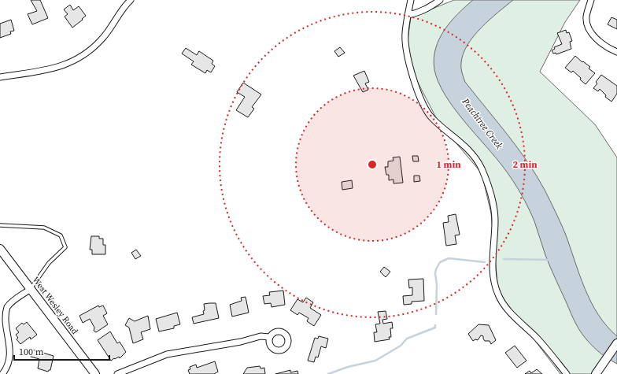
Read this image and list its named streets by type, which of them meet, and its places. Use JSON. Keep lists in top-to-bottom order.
{
  "streets": {
    "street": ["West Wesley Road"]
  },
  "water": ["Peachtree Creek"],
  "scale_bar": "100 m",
  "rings": ["1 min", "2 min"]
}
